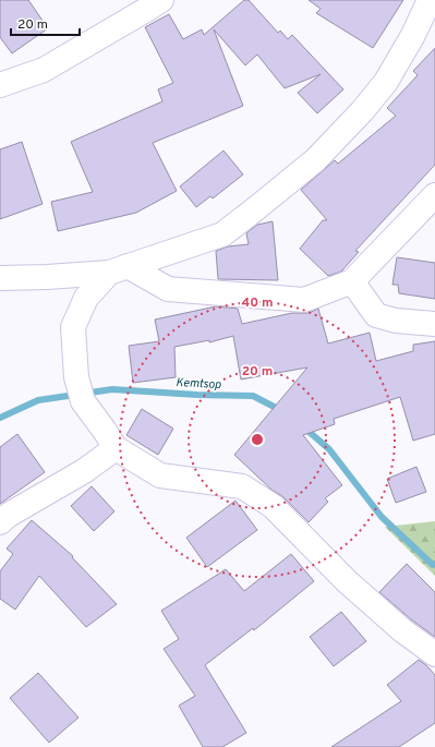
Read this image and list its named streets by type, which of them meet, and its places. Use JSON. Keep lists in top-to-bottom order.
{
  "water": ["Kemtsop"],
  "scale_bar": "20 m",
  "rings": ["40 m", "20 m"]
}
